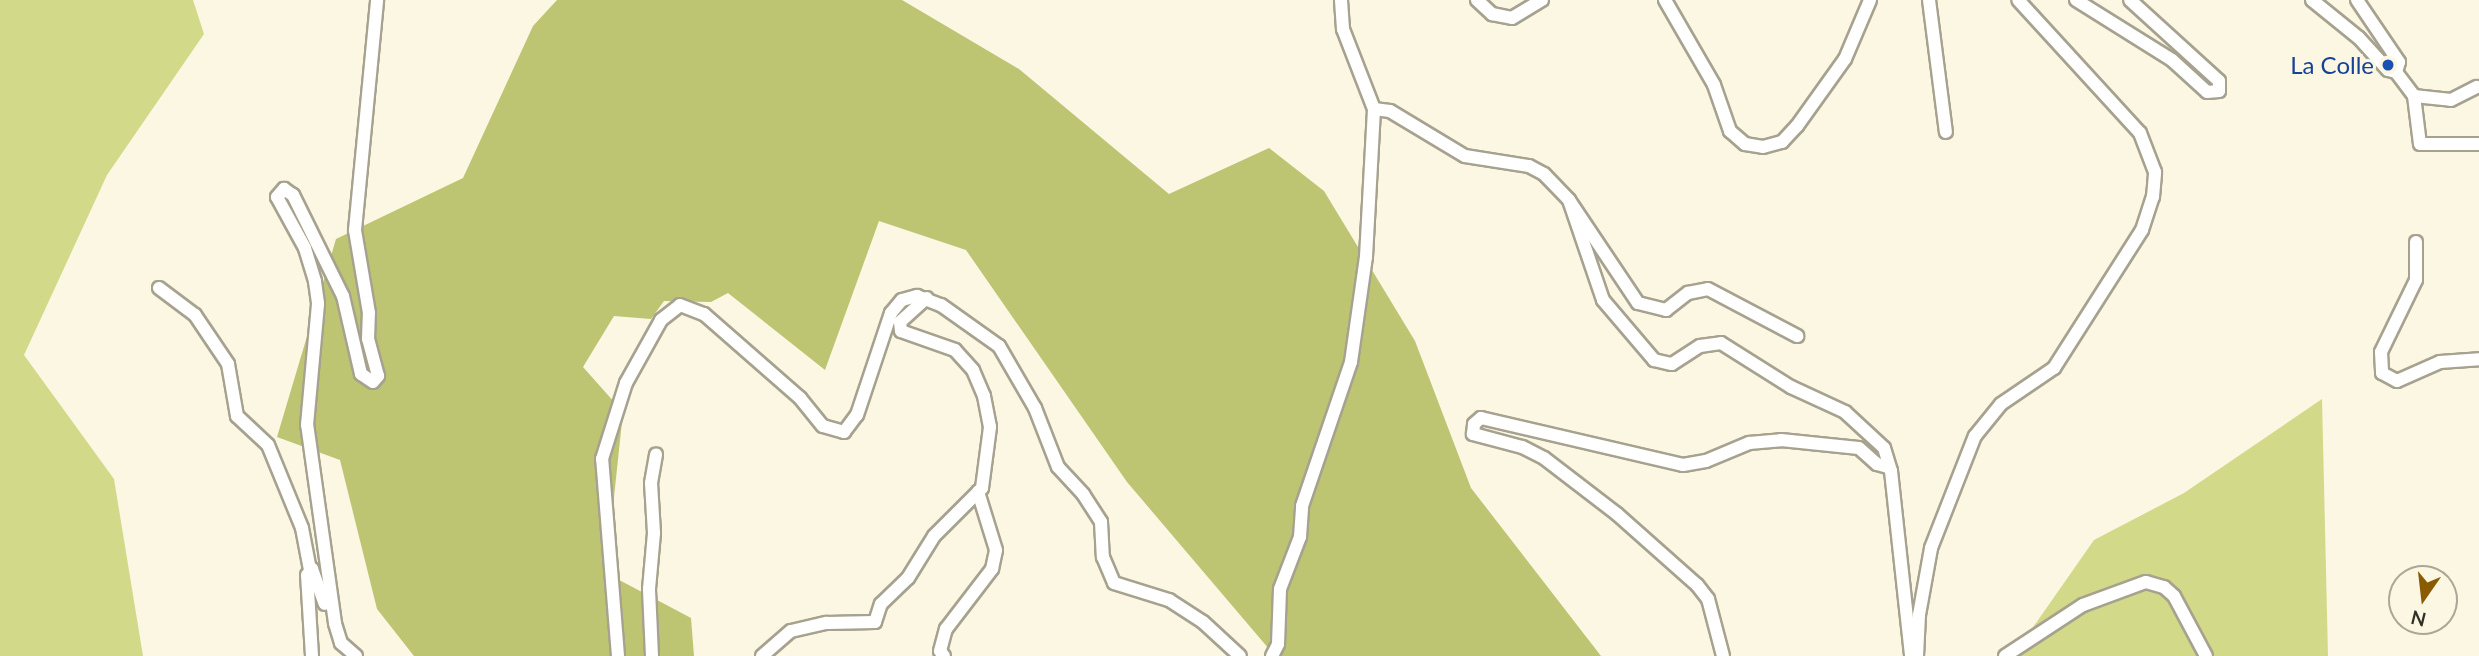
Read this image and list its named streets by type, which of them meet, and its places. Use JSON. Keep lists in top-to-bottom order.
{
  "places": ["La Colle"],
  "north": "bottom"
}
